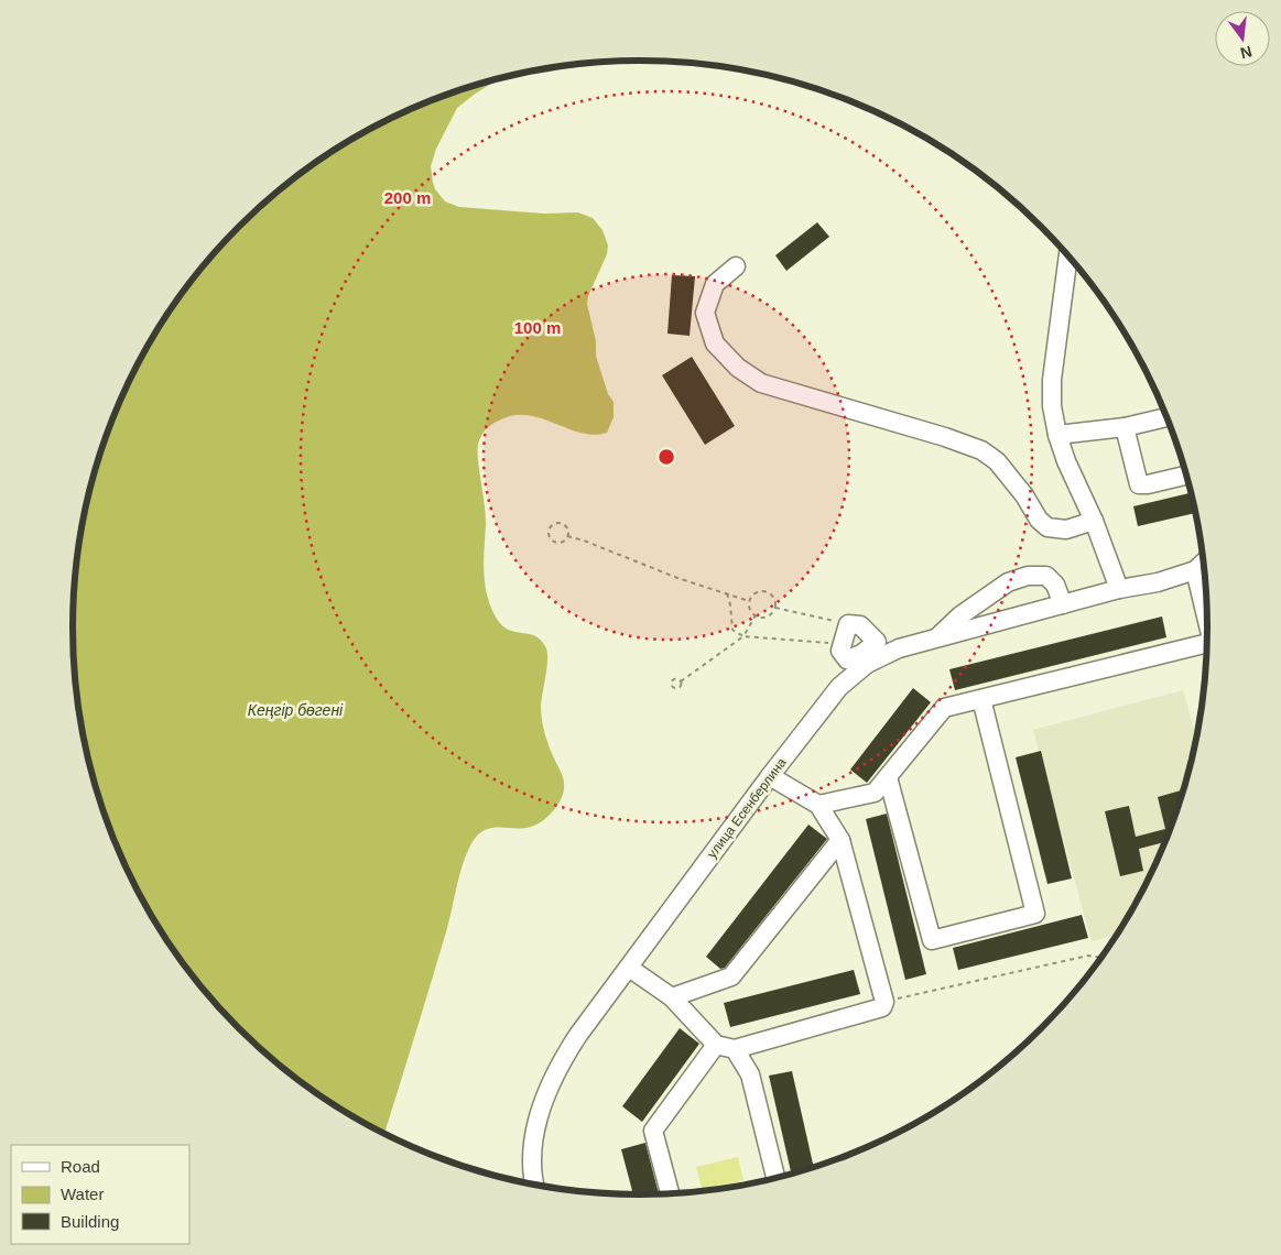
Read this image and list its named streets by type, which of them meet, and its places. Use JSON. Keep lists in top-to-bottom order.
{
  "streets": {
    "street": ["улица Есенберлина"]
  },
  "water": ["Кеңгір бөгені"],
  "legend": ["Road", "Water", "Building"],
  "north": "bottom",
  "rings": ["200 m", "100 m"]
}
